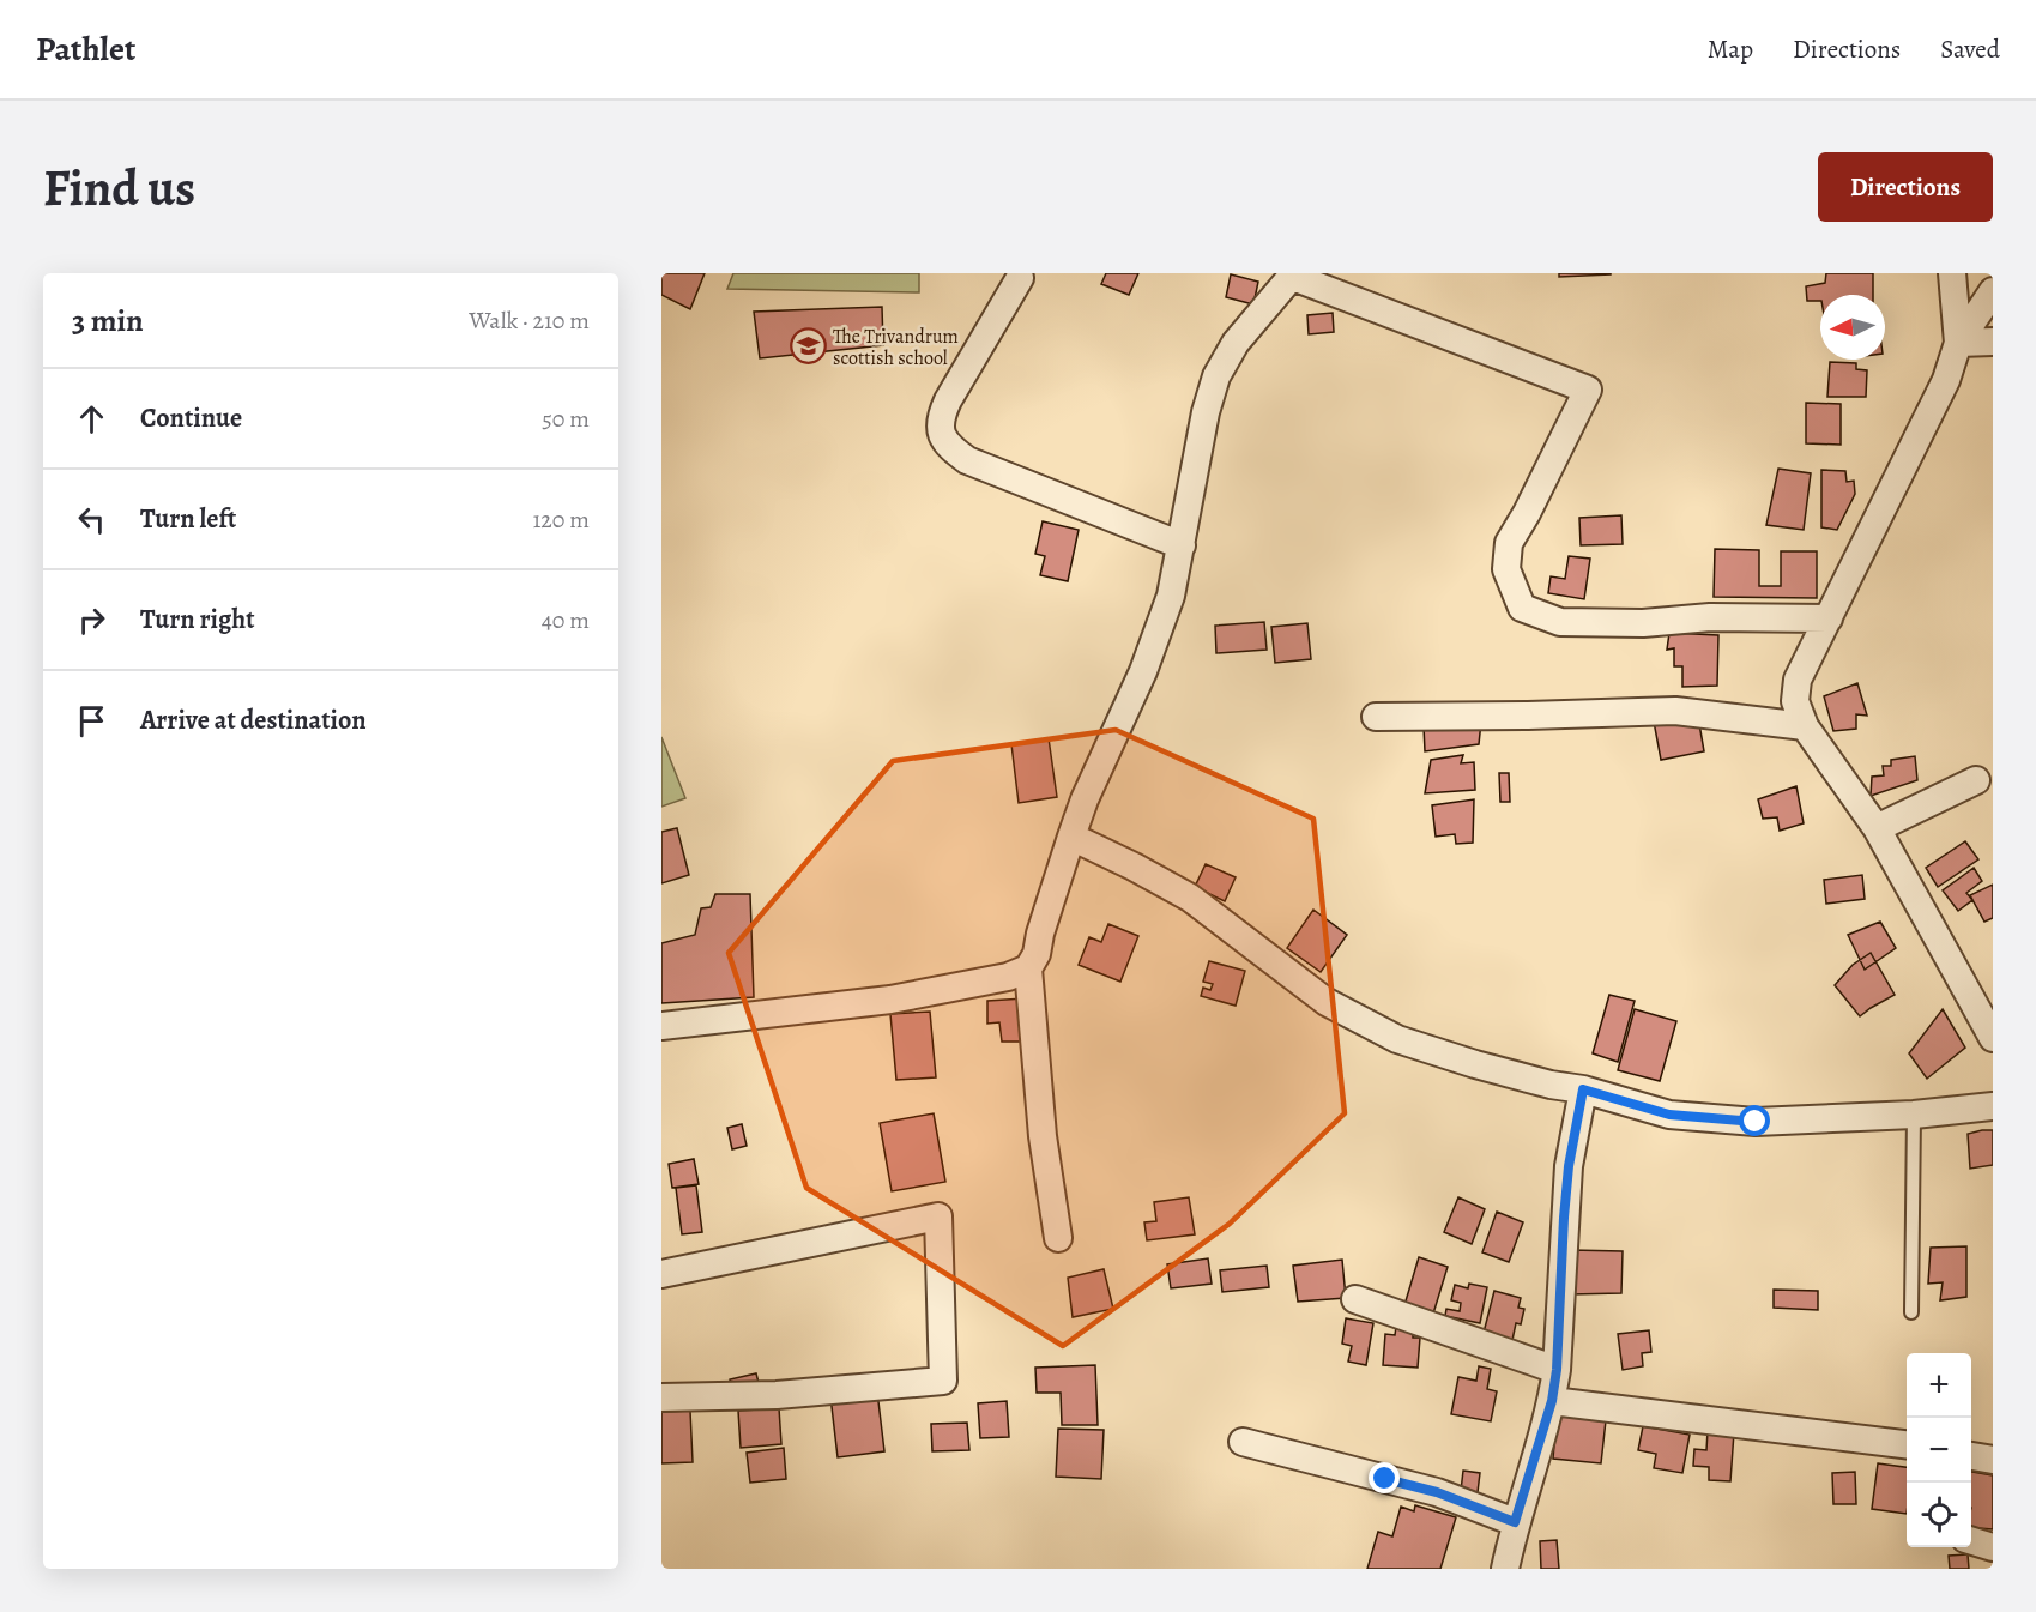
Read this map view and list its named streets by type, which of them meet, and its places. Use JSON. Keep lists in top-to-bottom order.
{
  "places": {
    "school or university": ["The Trivandrum scottish school"]
  },
  "north": "left",
  "page": {
    "header": "Pathlet",
    "nav": ["Map", "Directions", "Saved"],
    "buttons": "Directions",
    "title": "Find us",
    "heading": ["3 min", "Walk · 210 m"],
    "list": [
      ["Continue", "50 m"],
      ["Turn left", "120 m"],
      ["Turn right", "40 m"],
      "Arrive at destination"
    ],
    "map_buttons": ["+", "−"]
  }
}
